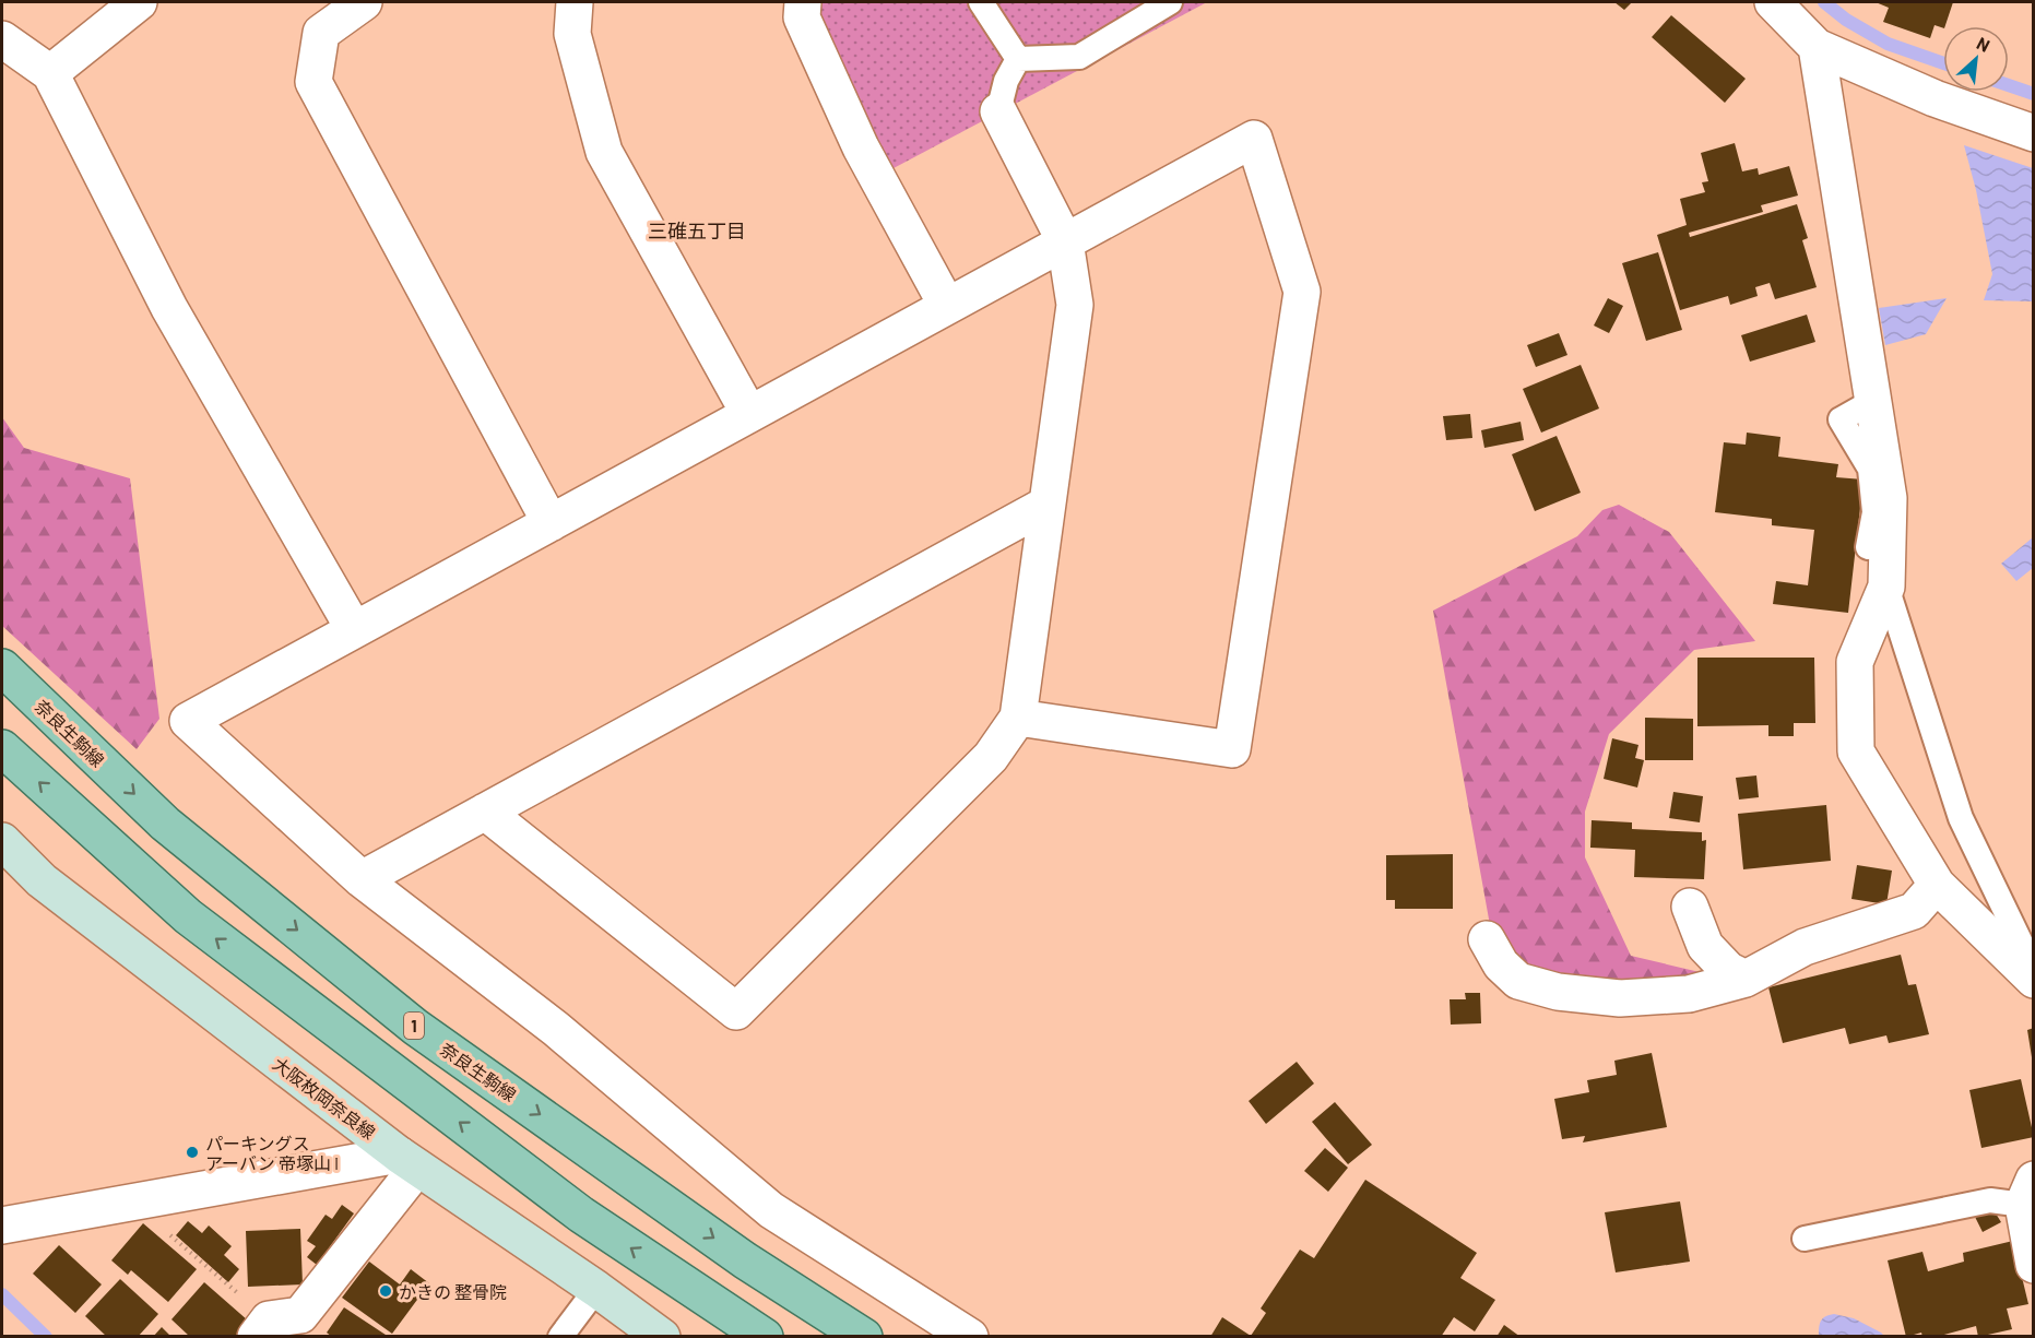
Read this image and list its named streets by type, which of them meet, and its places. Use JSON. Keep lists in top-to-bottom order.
{
  "streets": {
    "main road": ["奈良生駒線", "1", "大阪枚岡奈良線"]
  },
  "districts": ["三碓五丁目"],
  "places": ["パーキングス アーバン 帝塚山 I", "かきの 整骨院"],
  "north": "top right"
}
